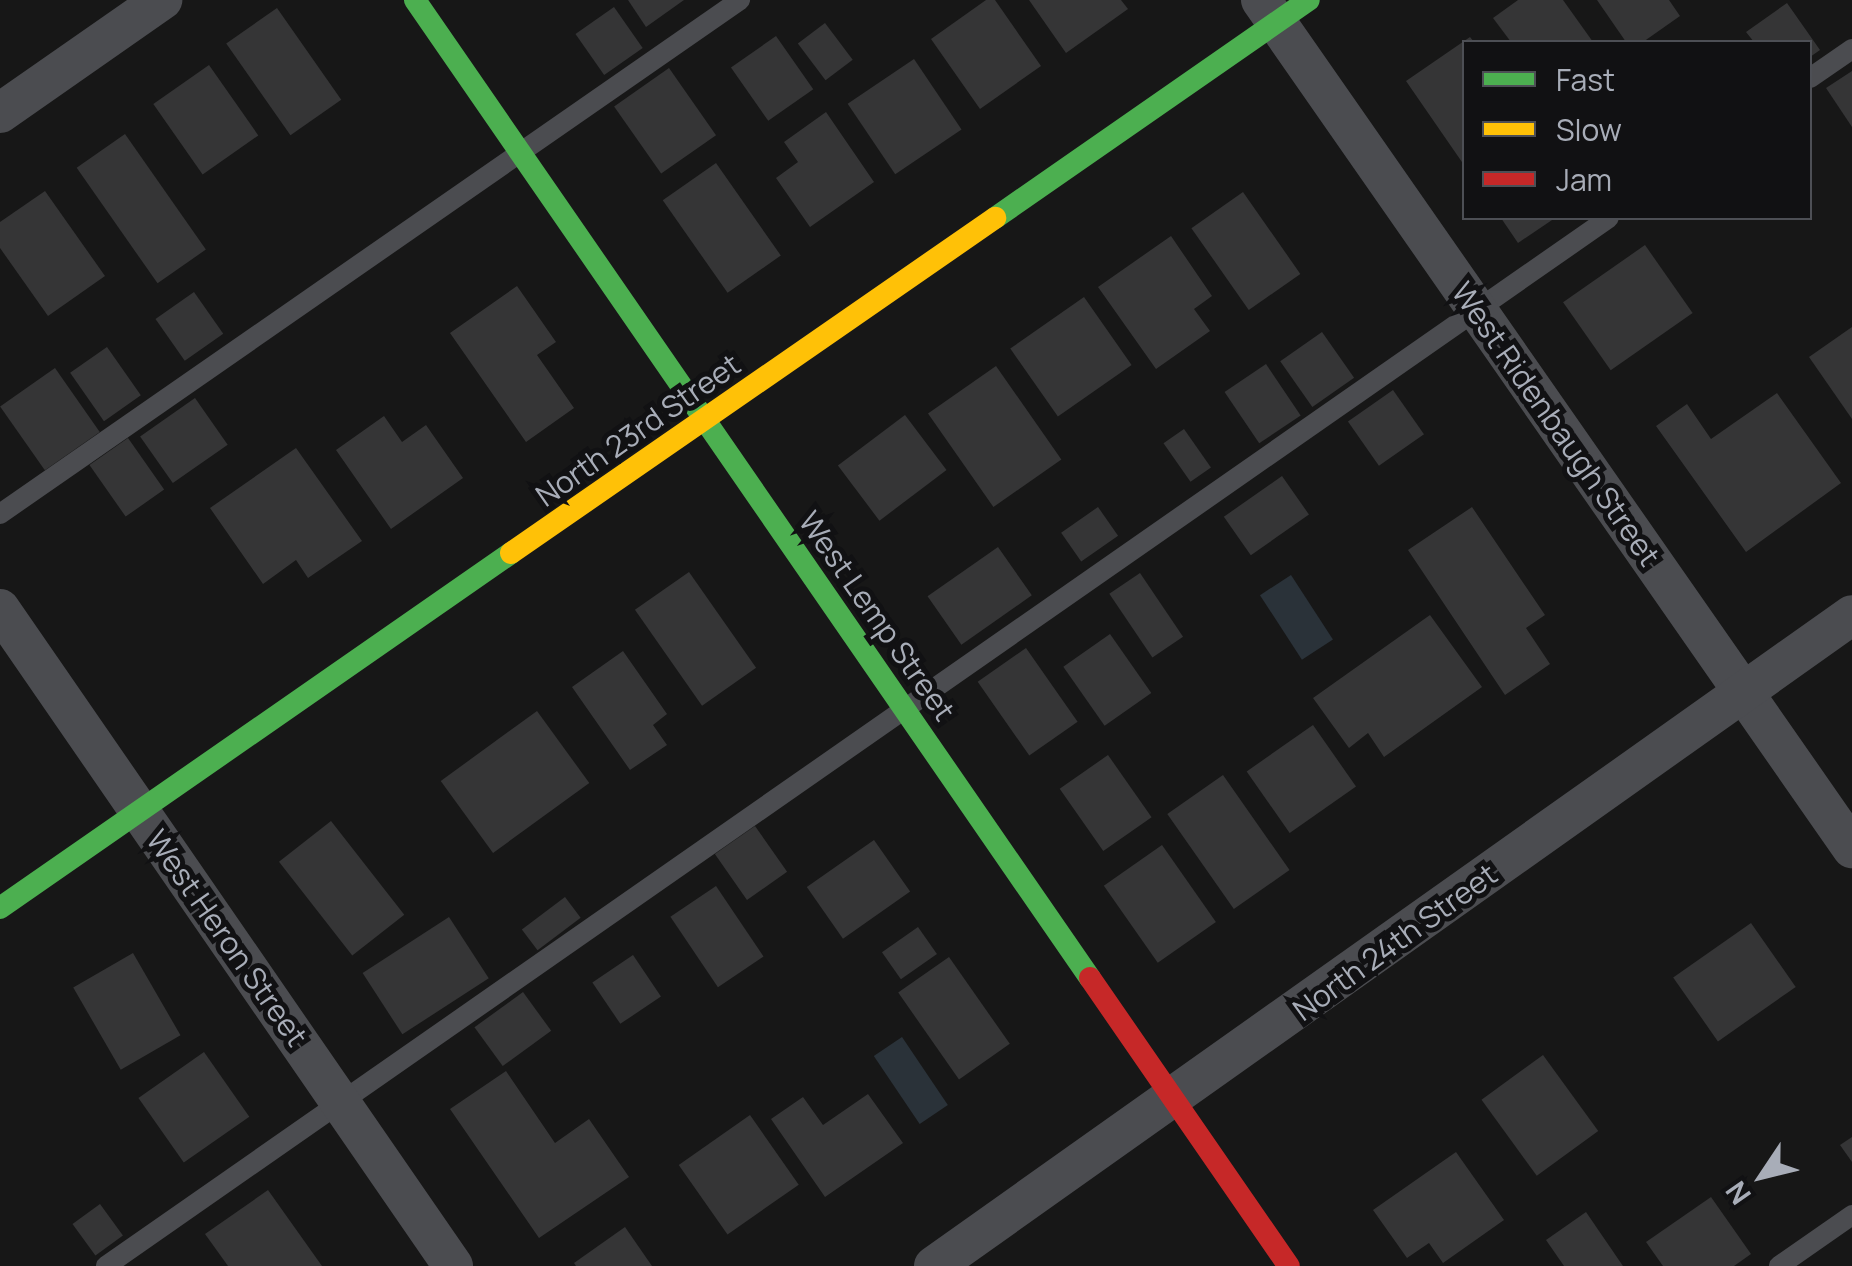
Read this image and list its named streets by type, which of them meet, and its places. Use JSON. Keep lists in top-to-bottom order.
{
  "streets": {
    "street": [
      "West Ridenbaugh Street",
      "North 23rd Street",
      "West Lemp Street",
      "West Heron Street",
      "North 24th Street"
    ]
  },
  "crossings": [
    ["West Ridenbaugh Street", "North 23rd Street"],
    ["West Ridenbaugh Street", "North 24th Street"],
    ["North 23rd Street", "West Lemp Street"],
    ["North 23rd Street", "West Heron Street"],
    ["West Lemp Street", "North 24th Street"]
  ],
  "legend": ["Fast", "Slow", "Jam"],
  "north": "bottom left"
}
